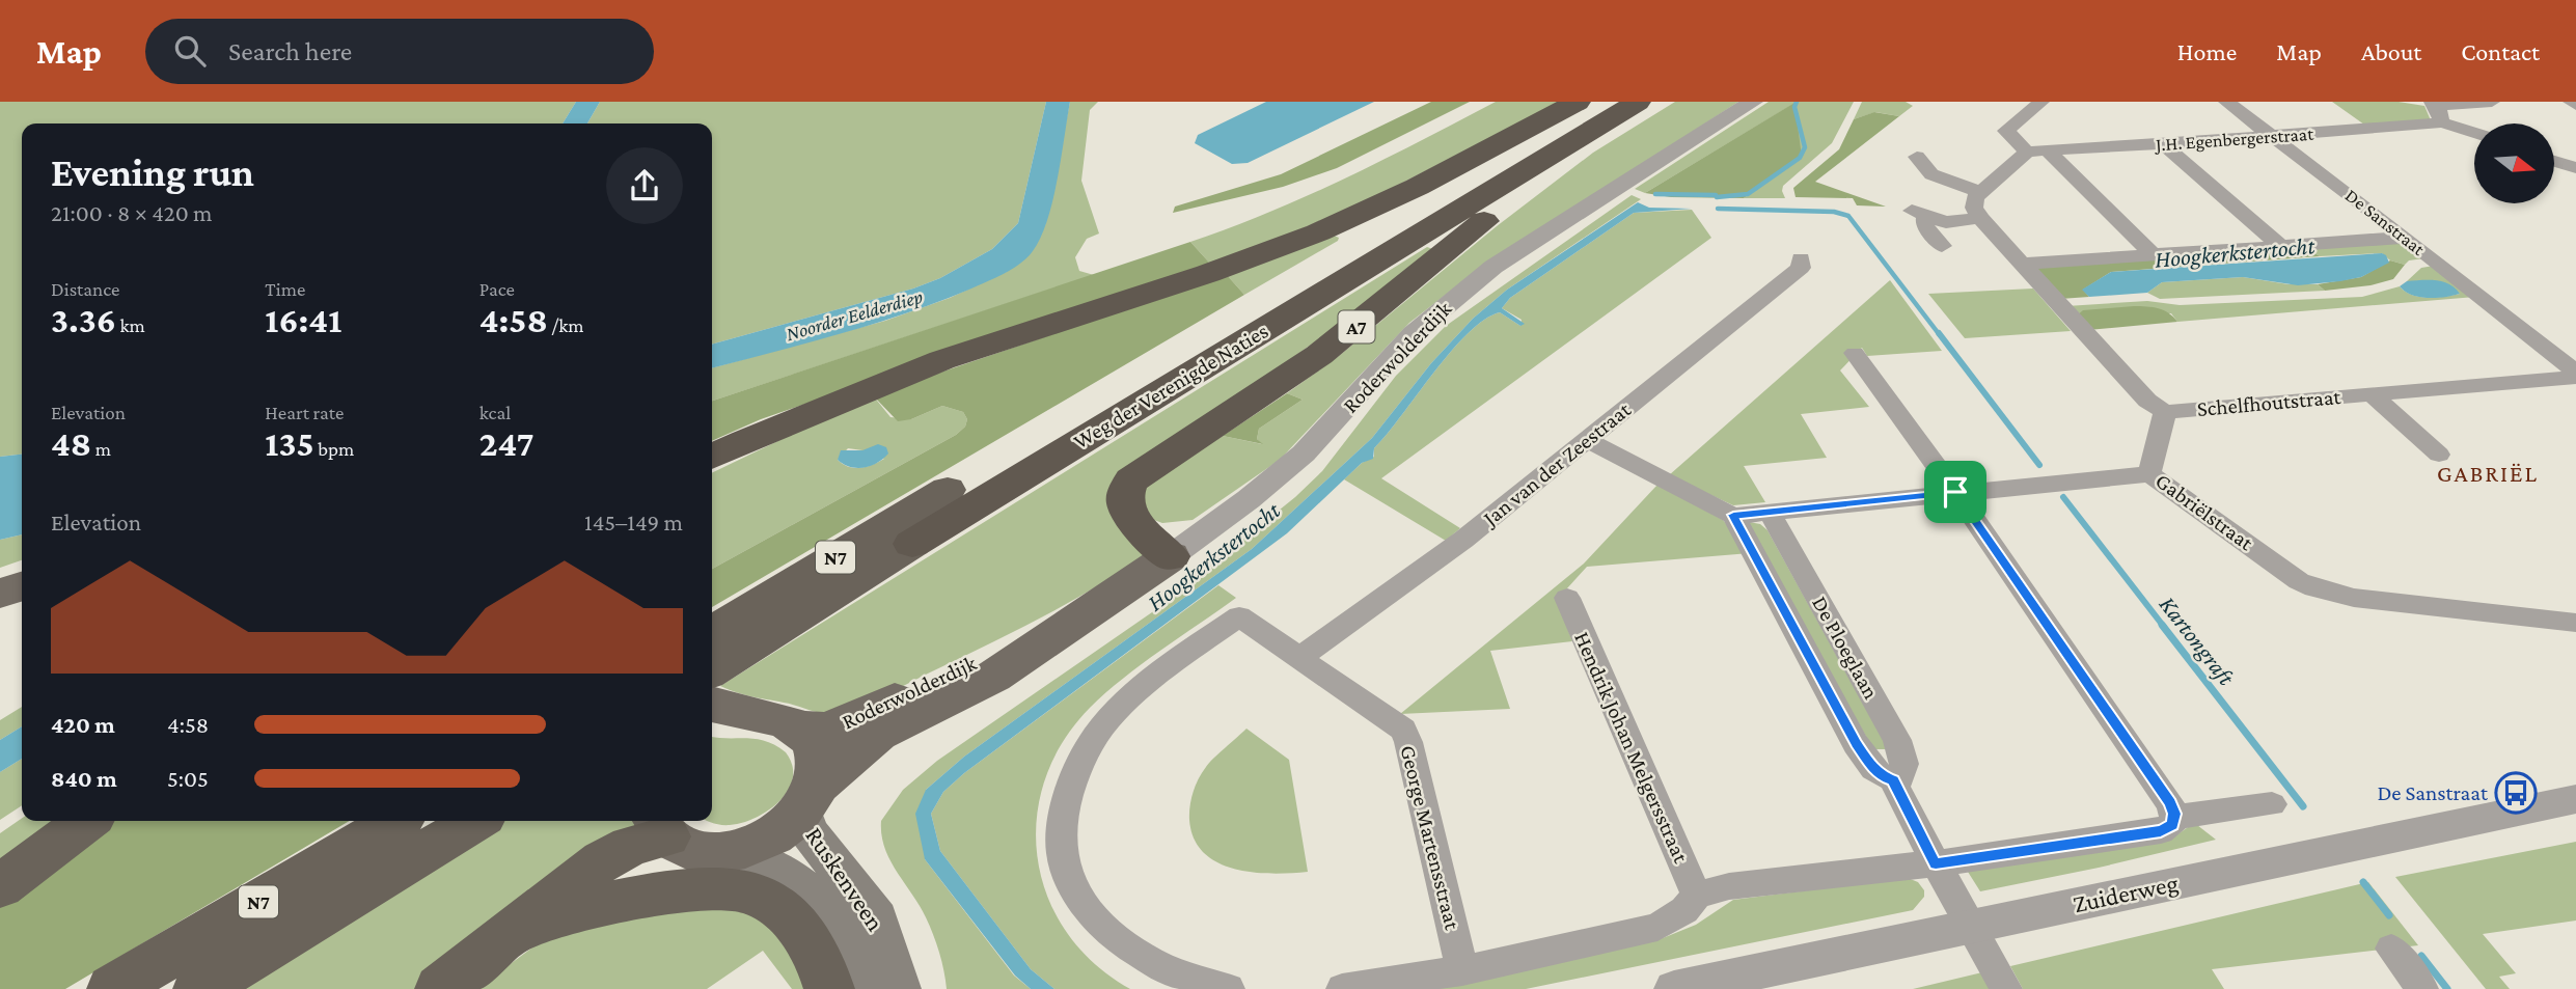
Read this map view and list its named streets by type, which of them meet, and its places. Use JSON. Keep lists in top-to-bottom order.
{
  "streets": {
    "highway": ["A7", "Weg der Verenigde Naties", "N7"],
    "main road": ["Roderwolderdijk", "Ruskenveen"],
    "street": [
      "J.H. Egenbergerstraat",
      "De Sanstraat",
      "Schelfhoutstraat",
      "Jan van der Zeestraat",
      "Gabriëlstraat",
      "De Ploeglaan",
      "Hendrik Johan Melgersstraat",
      "George Martensstraat",
      "Zuiderweg"
    ]
  },
  "crossings": [
    ["J.H. Egenbergerstraat", "De Sanstraat"],
    ["A7", "Roderwolderdijk"],
    ["Roderwolderdijk", "Ruskenveen"],
    ["Schelfhoutstraat", "Gabriëlstraat"],
    ["Jan van der Zeestraat", "George Martensstraat"],
    ["De Ploeglaan", "Zuiderweg"]
  ],
  "districts": ["GABRIËL"],
  "water": ["Hoogkerkstertocht", "Noorder Eelderdiep", "Kartongraft"],
  "places": {
    "bus stop": ["De Sanstraat"]
  },
  "north": "right",
  "page": {
    "header": "Map",
    "search": "Search here",
    "nav": [
      "Home",
      "Map",
      "About",
      "Contact"
    ],
    "heading": ["Evening run", "21:00 · 8 × 420 m"],
    "stats": [
      ["Distance", "3.36 km"],
      ["Time", "16:41"],
      ["Pace", "4:58 /km"],
      ["Elevation", "48 m"],
      ["Heart rate", "135 bpm"],
      ["kcal", "247"]
    ],
    "chart": ["Elevation", "145–149 m"],
    "list": [
      {
        "name": "420 m",
        "note": "4:58"
      },
      {
        "name": "840 m",
        "note": "5:05"
      }
    ]
  }
}
